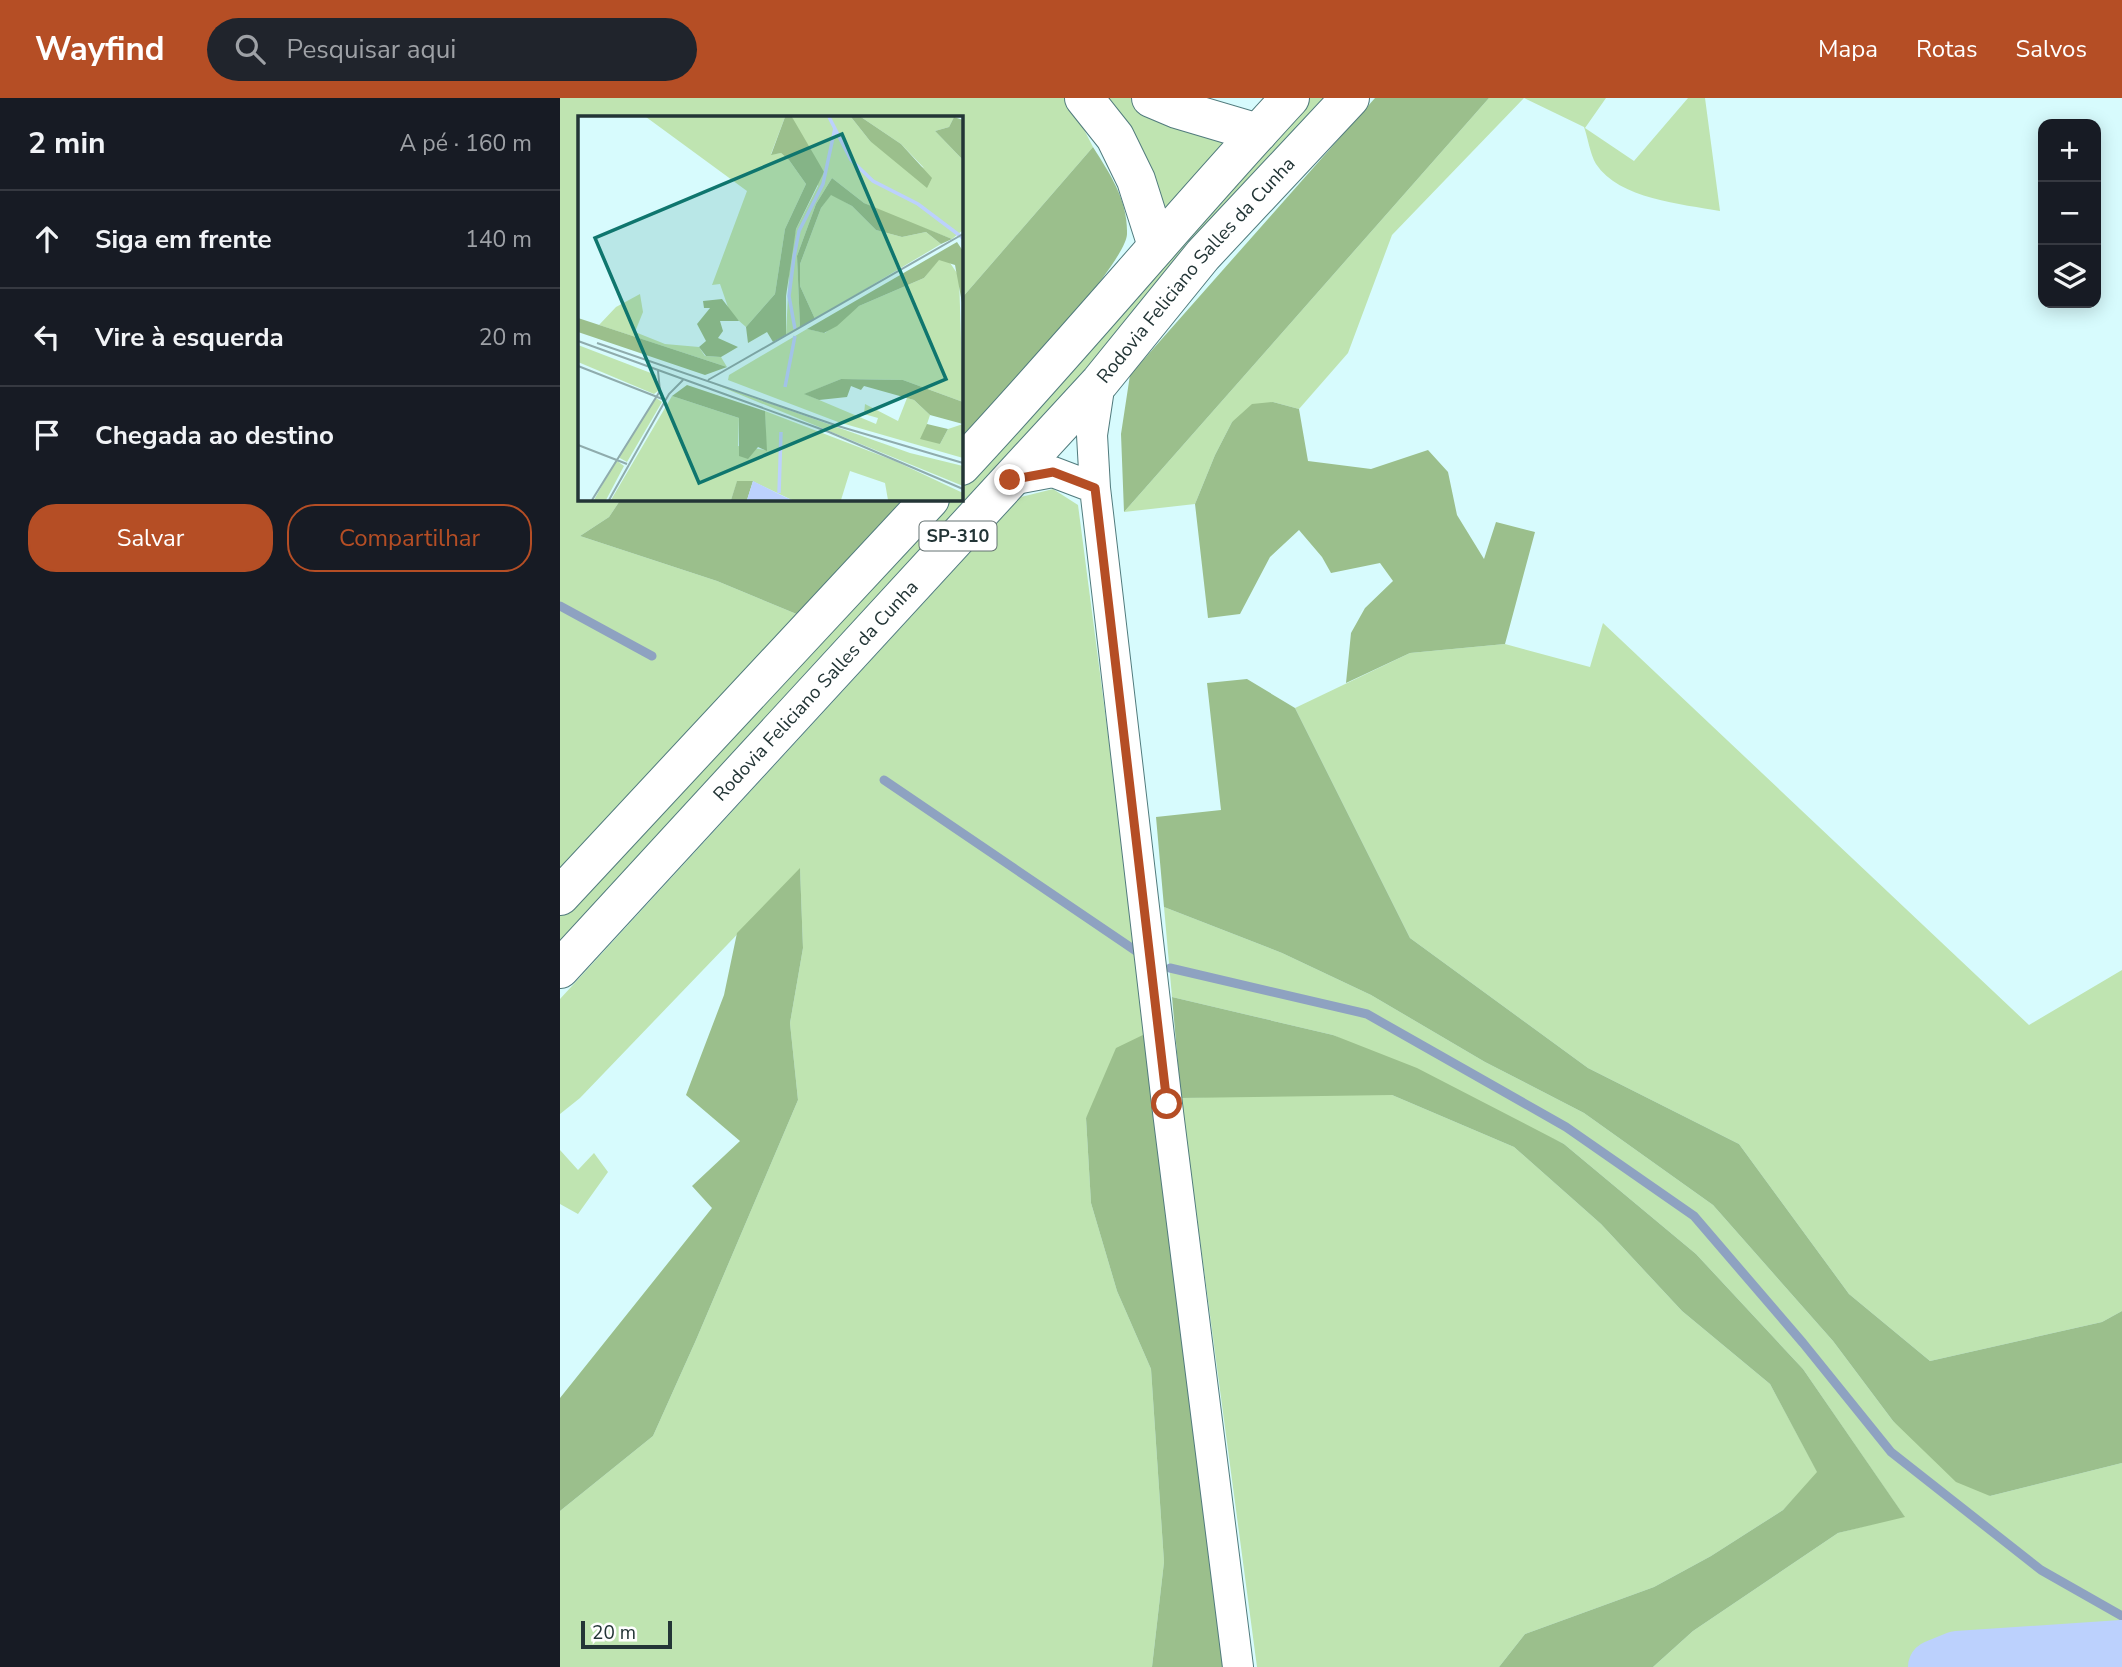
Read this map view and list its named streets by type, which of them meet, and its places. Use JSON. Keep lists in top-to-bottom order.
{
  "streets": {
    "main road": ["Rodovia Feliciano Salles da Cunha", "SP-310"]
  },
  "scale_bar": "20 m",
  "page": {
    "header": "Wayfind",
    "search": "Pesquisar aqui",
    "nav": ["Mapa", "Rotas", "Salvos"],
    "heading": ["2 min", "A pé · 160 m"],
    "map_buttons": ["+", "−"],
    "list": [
      ["Siga em frente", "140 m"],
      ["Vire à esquerda", "20 m"],
      "Chegada ao destino"
    ],
    "buttons": ["Salvar", "Compartilhar"],
    "scale": "20 m"
  }
}
